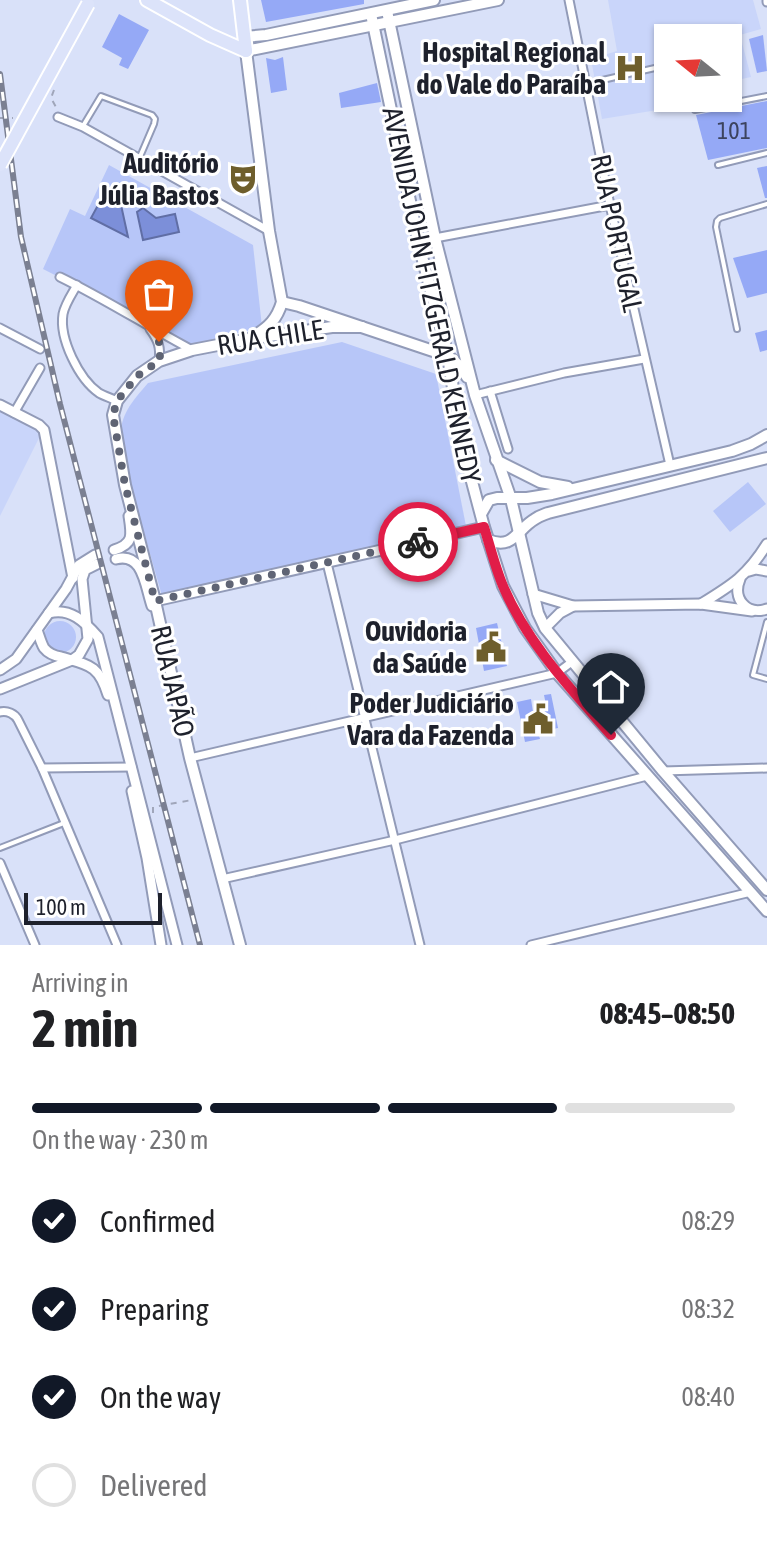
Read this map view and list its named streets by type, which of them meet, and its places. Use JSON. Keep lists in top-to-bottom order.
{
  "streets": {
    "main road": ["AVENIDA JOHN FITZGERALD KENNEDY", "RUA CHILE", "RUA JAPÃO"],
    "street": ["RUA PORTUGAL"]
  },
  "crossings": [
    ["AVENIDA JOHN FITZGERALD KENNEDY", "RUA CHILE"],
    ["RUA CHILE", "RUA JAPÃO"]
  ],
  "places": {
    "hospital": ["Hospital Regional do Vale do Paraíba"],
    "theatre": ["Auditório Júlia Bastos"],
    "public building": ["Ouvidoria da Saúde", "Poder Judiciário Vara da Fazenda"]
  },
  "house_numbers": ["101"],
  "scale_bar": "100 m",
  "north": "left",
  "page": {
    "scale": "100 m",
    "heading": ["2 min", "Arriving in", "08:45–08:50"],
    "bar": "On the way · 230 m",
    "list": [
      ["Confirmed", "08:29"],
      ["Preparing", "08:32"],
      ["On the way", "08:40"],
      "Delivered"
    ]
  }
}
